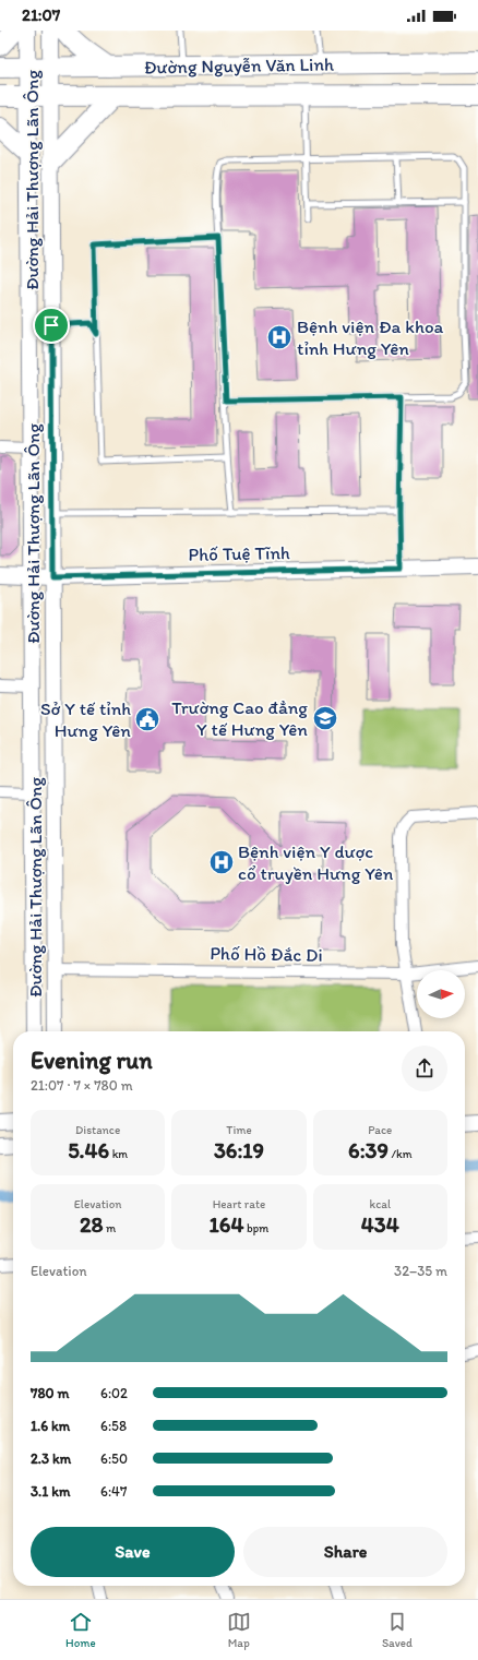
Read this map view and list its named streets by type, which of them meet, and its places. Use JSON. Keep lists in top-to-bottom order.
{
  "streets": {
    "highway": ["Đường Nguyễn Văn Linh"],
    "street": ["Đường Hải Thượng Lãn Ông", "Phố Tuệ Tĩnh", "Phố Hồ Đắc Di"]
  },
  "crossings": [
    ["Đường Nguyễn Văn Linh", "Đường Hải Thượng Lãn Ông"],
    ["Đường Hải Thượng Lãn Ông", "Phố Tuệ Tĩnh"],
    ["Đường Hải Thượng Lãn Ông", "Phố Hồ Đắc Di"]
  ],
  "places": {
    "hospital": ["Bệnh viện Đa khoa tỉnh Hưng Yên", "Bệnh viện Y dược cổ truyền Hưng Yên"],
    "school or university": ["Trường Cao đẳng Y tế Hưng Yên"],
    "public building": ["Sở Y tế tỉnh Hưng Yên"]
  },
  "north": "right",
  "page": {
    "status": "21:07",
    "heading": ["Evening run", "21:07 · 7 × 780 m"],
    "stats": [
      ["Distance", "5.46 km"],
      ["Time", "36:19"],
      ["Pace", "6:39 /km"],
      ["Elevation", "28 m"],
      ["Heart rate", "164 bpm"],
      ["kcal", "434"]
    ],
    "chart": ["Elevation", "32–35 m"],
    "list": [
      {
        "name": "780 m",
        "note": "6:02"
      },
      {
        "name": "1.6 km",
        "note": "6:58"
      },
      {
        "name": "2.3 km",
        "note": "6:50"
      },
      {
        "name": "3.1 km",
        "note": "6:47"
      }
    ],
    "buttons": ["Save", "Share"],
    "tabs": ["Home", "Map", "Saved"]
  }
}
